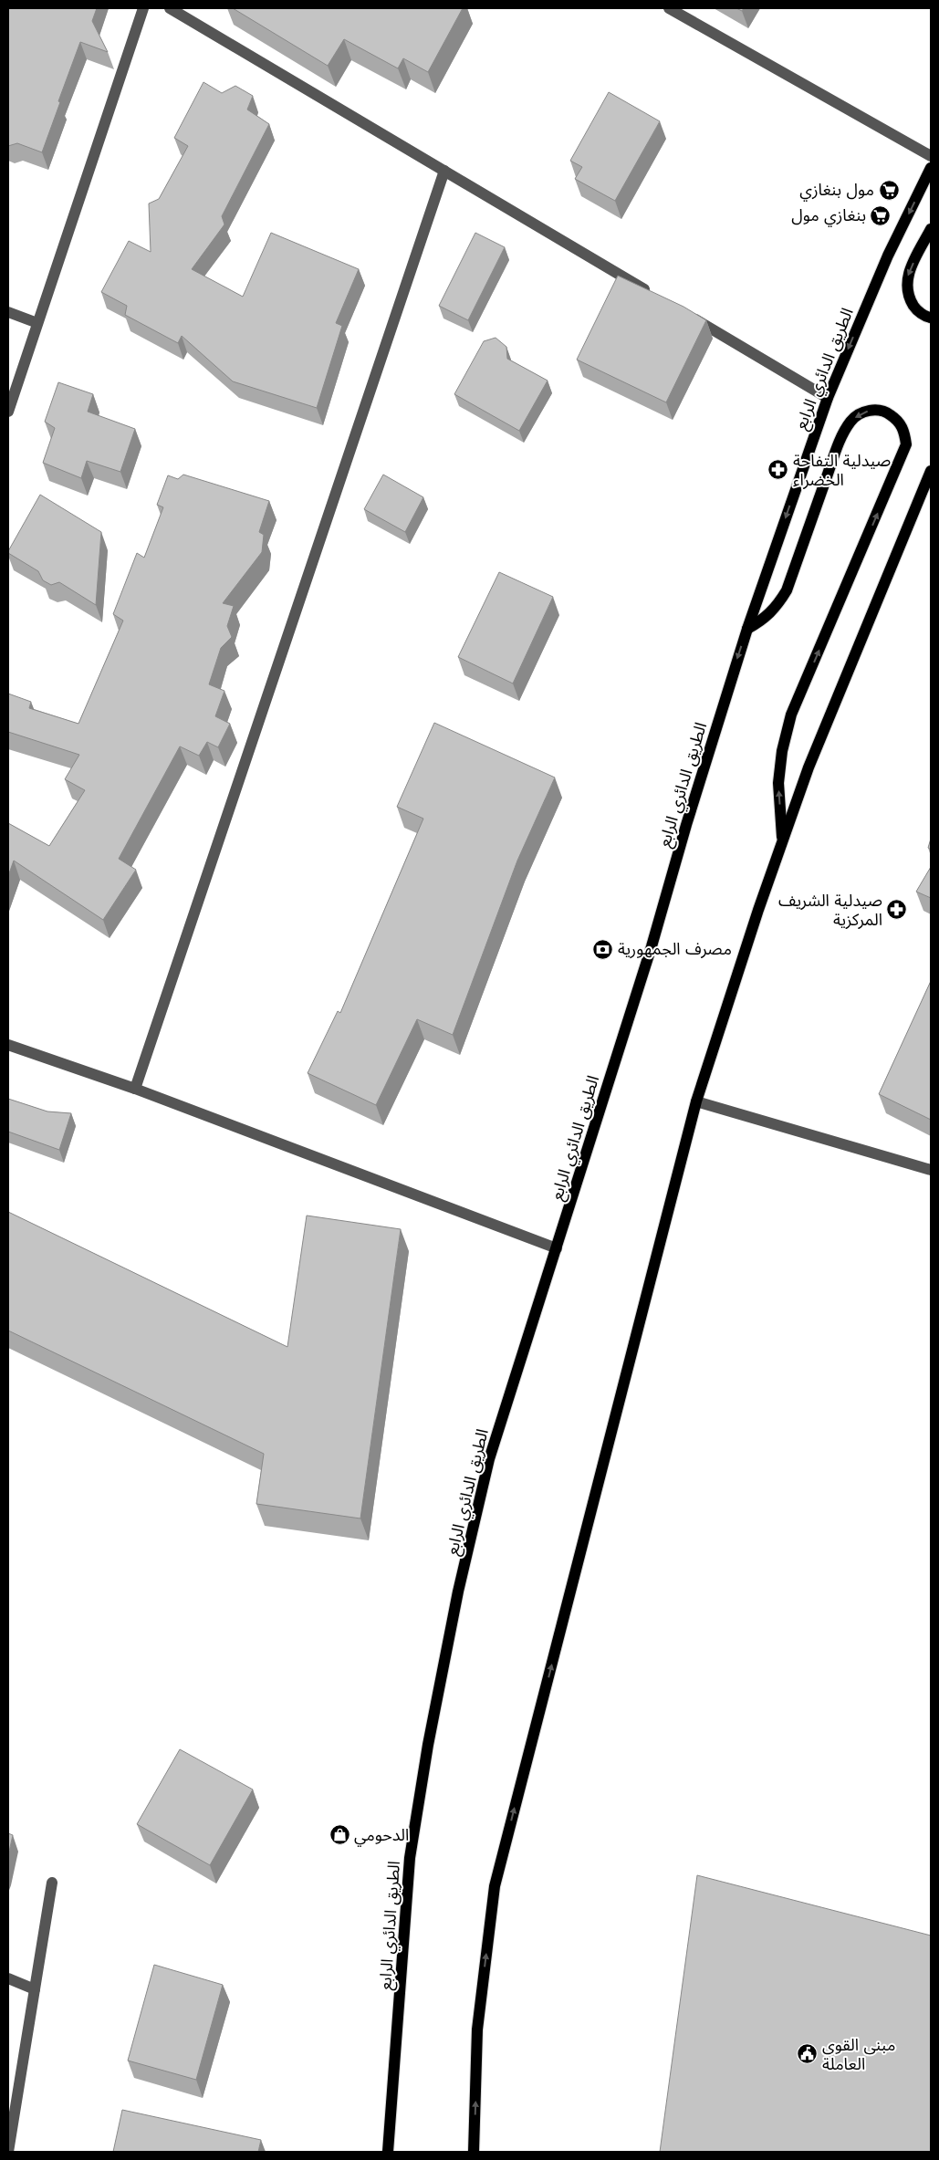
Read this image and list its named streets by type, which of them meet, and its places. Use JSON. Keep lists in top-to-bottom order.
{
  "streets": {
    "main road": ["الطريق الدائري الرابع"]
  },
  "places": {
    "supermarket": ["مول بنغازي", "بنغازي مول"],
    "pharmacy": ["صيدلية التفاحة الخضراء", "صيدلية الشريف المركزية"],
    "bank": ["مصرف الجمهورية"],
    "shop": ["الدحومي"],
    "public building": ["مبنى القوى العاملة"]
  }
}
